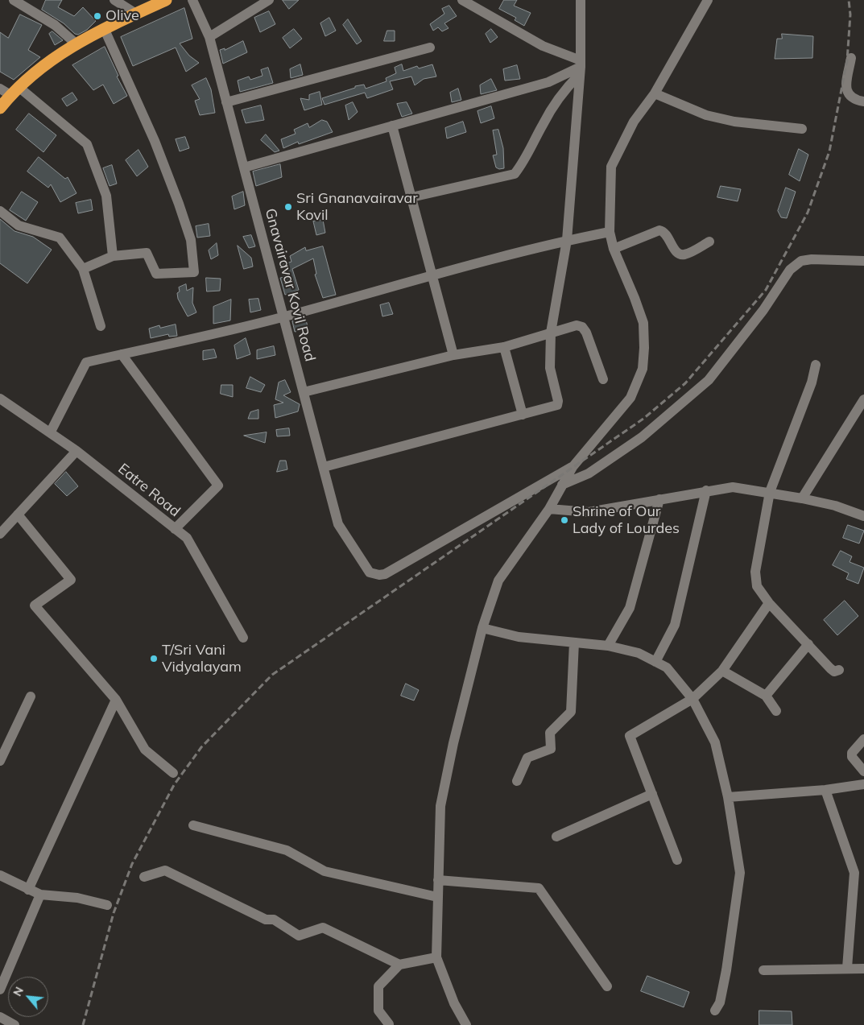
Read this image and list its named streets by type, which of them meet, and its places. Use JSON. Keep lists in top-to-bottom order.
{
  "streets": {
    "street": ["Gnavairavar Kovil Road", "Eatre Road"]
  },
  "places": [
    "Olive",
    "Sri Gnanavairavar Kovil",
    "Shrine of Our Lady of Lourdes",
    "T/Sri Vani Vidyalayam"
  ],
  "north": "top left"
}
